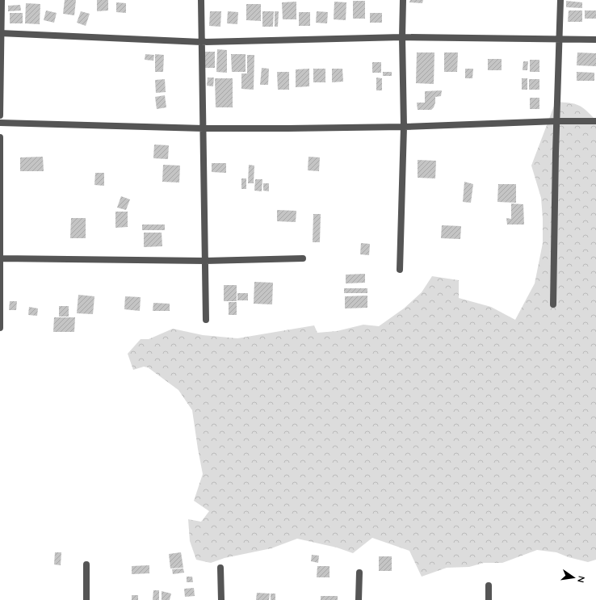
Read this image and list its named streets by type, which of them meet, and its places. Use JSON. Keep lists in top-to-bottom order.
{
  "north": "right"
}
